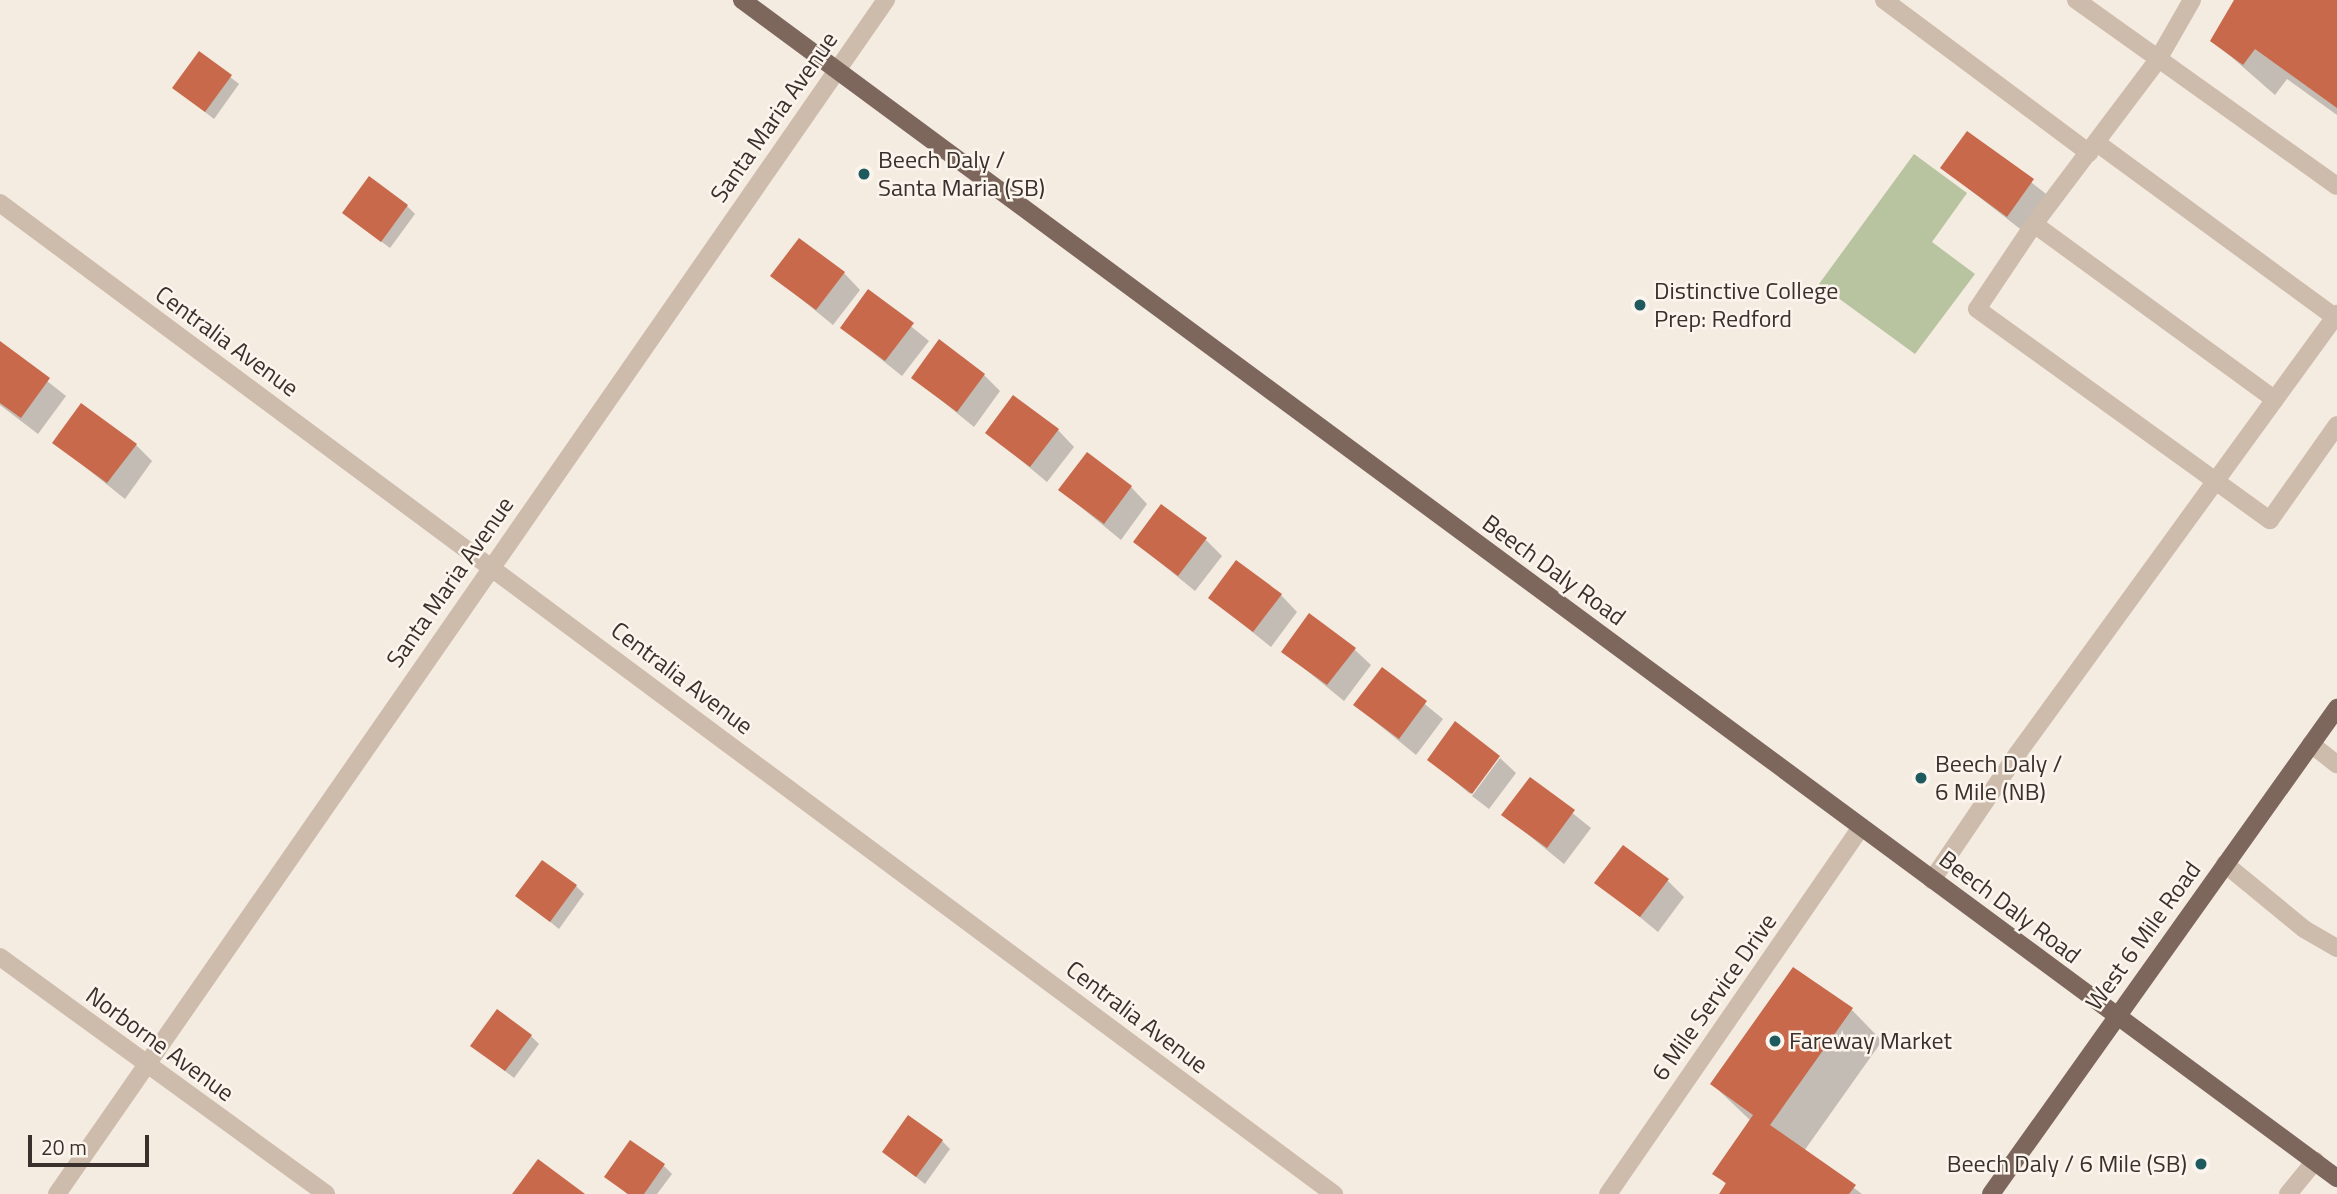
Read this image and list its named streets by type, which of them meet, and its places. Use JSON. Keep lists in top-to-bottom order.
{
  "streets": {
    "main road": ["Beech Daly Road", "West 6 Mile Road"],
    "street": [
      "Santa Maria Avenue",
      "Centralia Avenue",
      "6 Mile Service Drive",
      "Norborne Avenue"
    ]
  },
  "crossings": [
    ["Santa Maria Avenue", "Centralia Avenue"],
    ["Santa Maria Avenue", "Beech Daly Road"],
    ["Santa Maria Avenue", "Norborne Avenue"],
    ["Beech Daly Road", "West 6 Mile Road"],
    ["Beech Daly Road", "6 Mile Service Drive"]
  ],
  "places": [
    "Beech Daly / Santa Maria (SB)",
    "Distinctive College Prep: Redford",
    "Beech Daly / 6 Mile (NB)",
    "Fareway Market",
    "Beech Daly / 6 Mile (SB)"
  ],
  "scale_bar": "20 m"
}
